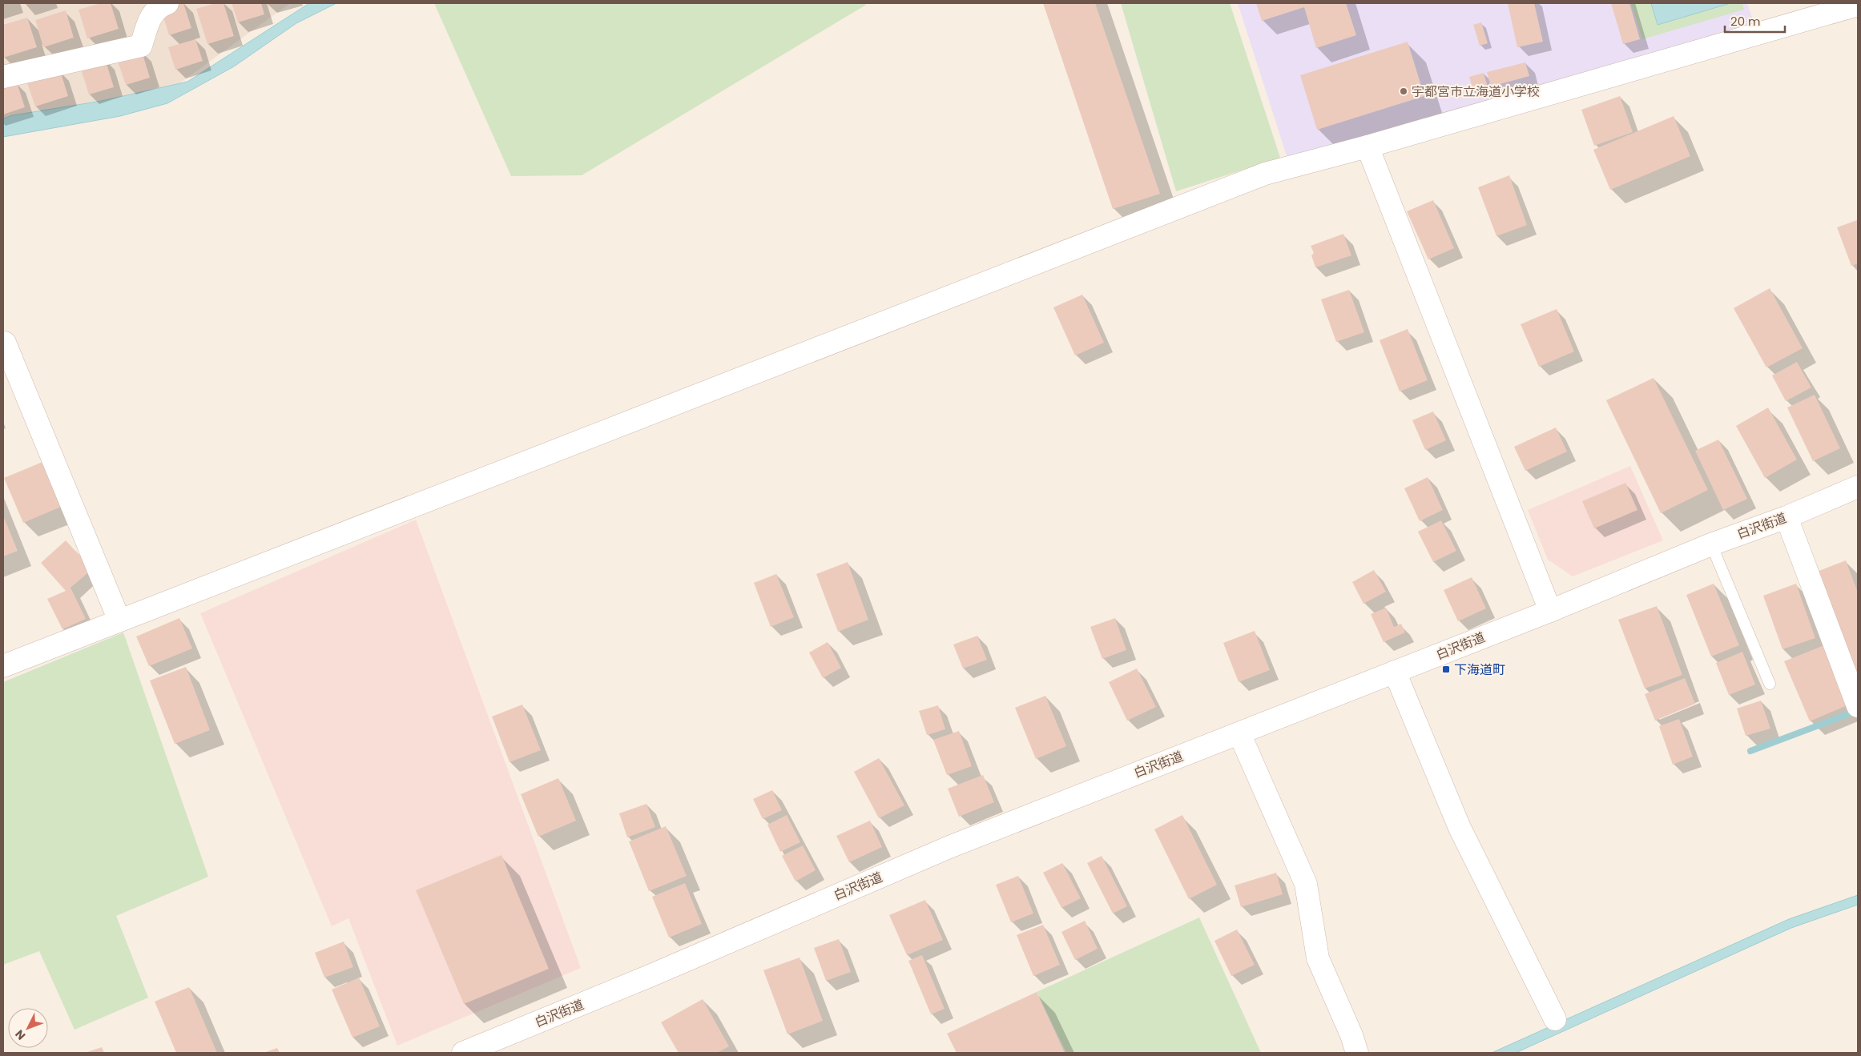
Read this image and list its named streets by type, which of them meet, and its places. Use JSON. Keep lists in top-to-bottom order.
{
  "streets": {
    "street": ["白沢街道"]
  },
  "places": {
    "other": ["宇都宮市立海道小学校"],
    "transit": ["下海道町"]
  },
  "scale_bar": "20 m",
  "north": "bottom left"
}
